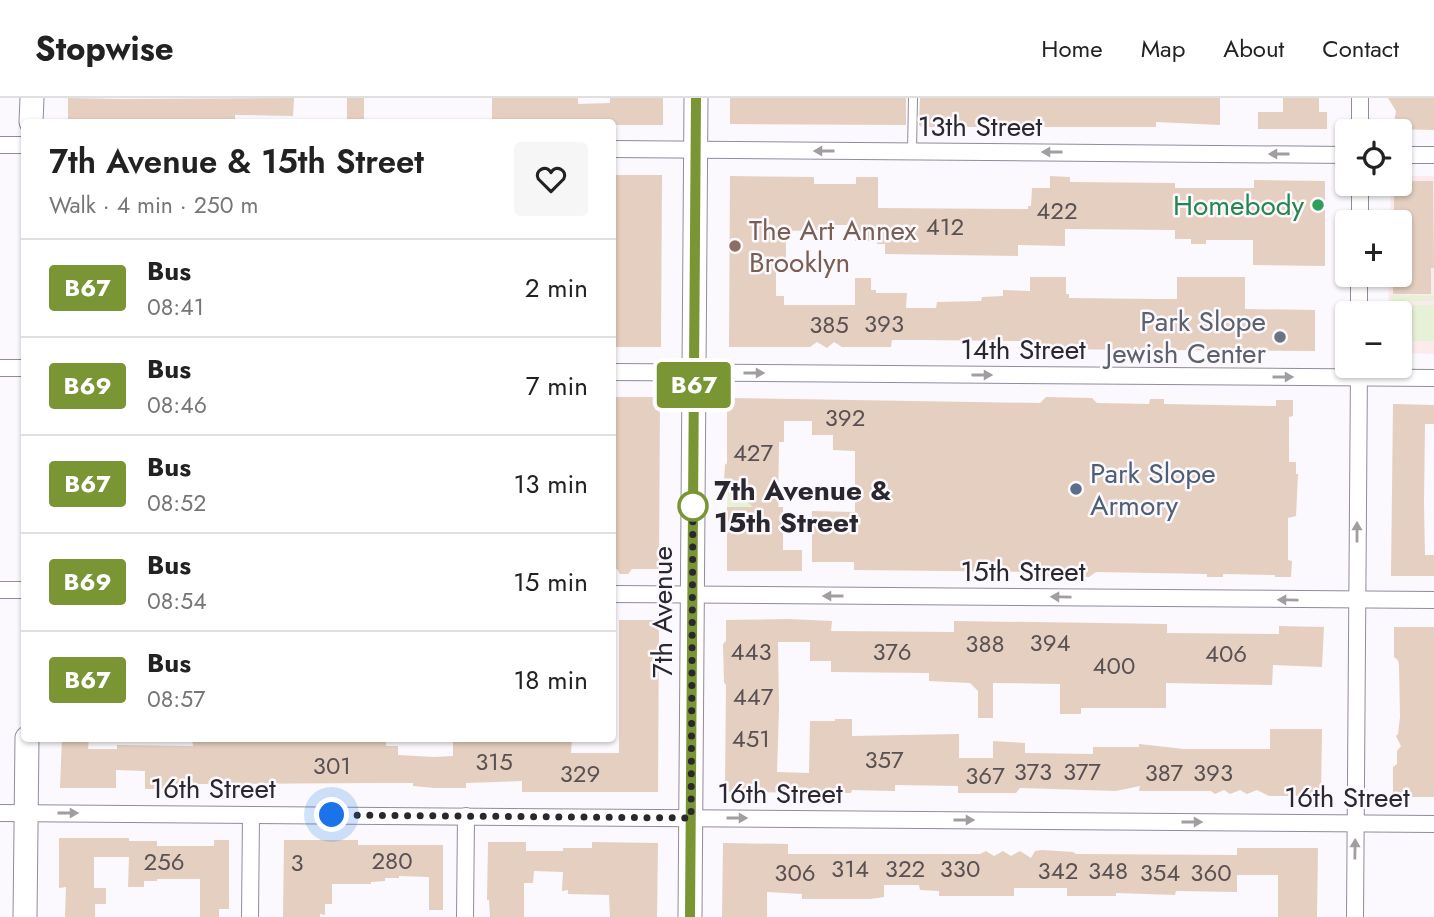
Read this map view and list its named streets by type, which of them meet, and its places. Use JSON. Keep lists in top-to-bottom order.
{
  "streets": {
    "street": [
      "13th Street",
      "14th Street",
      "15th Street",
      "7th Avenue",
      "16th Street"
    ]
  },
  "crossings": [
    ["13th Street", "7th Avenue"],
    ["14th Street", "7th Avenue"],
    ["15th Street", "7th Avenue"],
    ["7th Avenue", "16th Street"]
  ],
  "one_way": [
    "13th Street",
    "14th Street",
    "15th Street",
    "16th Street"
  ],
  "places": [
    "Homebody",
    "The Art Annex Brooklyn",
    "Park Slope Jewish Center",
    "Park Slope Armory",
    "7th Avenue & 15th Street"
  ],
  "lines": ["bus line B67"],
  "house_numbers": [
    "422",
    "412",
    "393",
    "385",
    "392",
    "427",
    "394",
    "388",
    "443",
    "376",
    "406",
    "400",
    "447",
    "451",
    "357",
    "315",
    "301",
    "373",
    "377",
    "387",
    "393",
    "329",
    "367",
    "280",
    "256",
    "3",
    "314",
    "322",
    "330",
    "342",
    "348",
    "306",
    "354",
    "360"
  ],
  "page": {
    "header": "Stopwise",
    "nav": [
      "Home",
      "Map",
      "About",
      "Contact"
    ],
    "on_map": "B67",
    "map_buttons": ["+", "−"],
    "heading": ["7th Avenue & 15th Street", "Walk · 4 min · 250 m"],
    "list": [
      {
        "mark": "B67",
        "name": "Bus",
        "note": "08:41",
        "value": "2 min"
      },
      {
        "mark": "B69",
        "name": "Bus",
        "note": "08:46",
        "value": "7 min"
      },
      {
        "mark": "B67",
        "name": "Bus",
        "note": "08:52",
        "value": "13 min"
      },
      {
        "mark": "B69",
        "name": "Bus",
        "note": "08:54",
        "value": "15 min"
      },
      {
        "mark": "B67",
        "name": "Bus",
        "note": "08:57",
        "value": "18 min"
      }
    ]
  }
}
